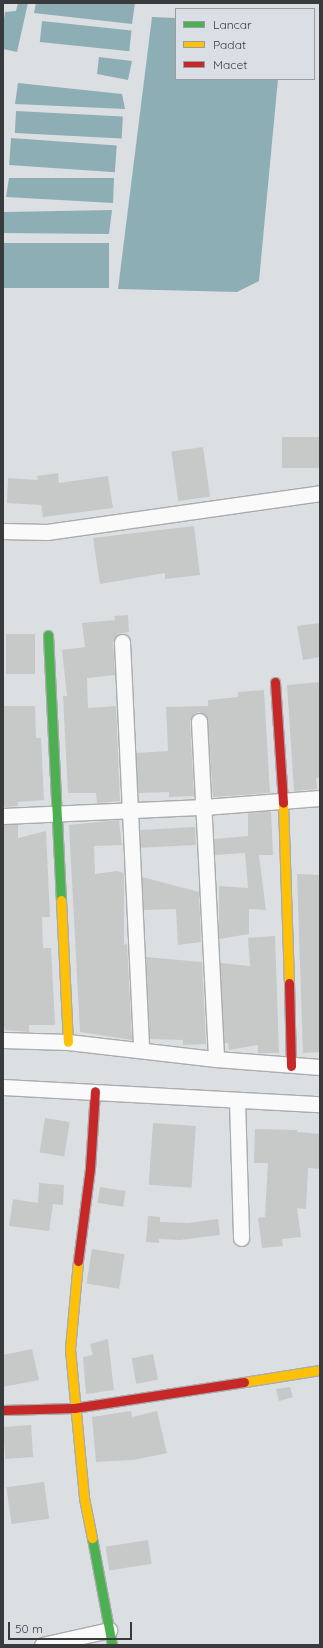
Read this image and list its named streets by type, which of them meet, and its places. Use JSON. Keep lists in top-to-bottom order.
{
  "legend": ["Lancar", "Padat", "Macet"],
  "scale_bar": "50 m"
}
